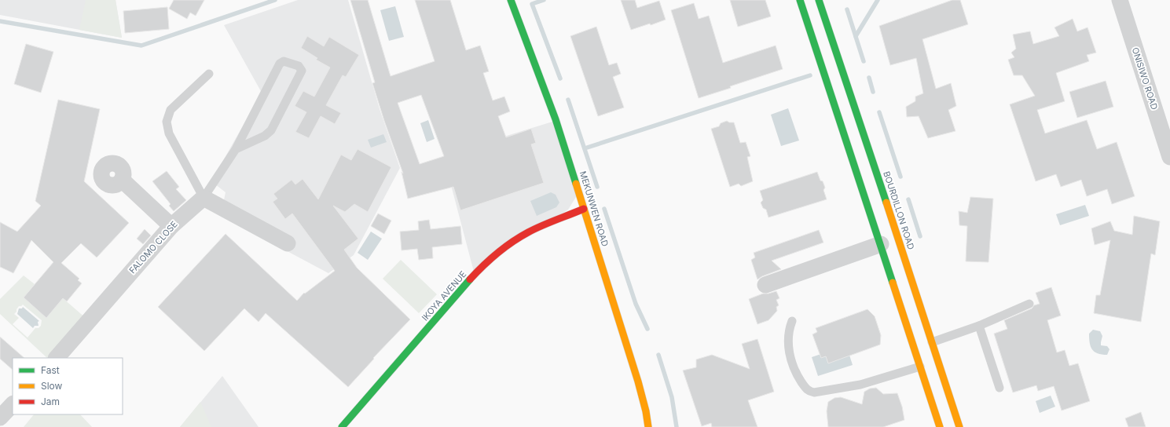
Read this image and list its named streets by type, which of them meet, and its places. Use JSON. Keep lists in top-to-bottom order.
{
  "streets": {
    "main road": ["MEKUNWEN ROAD", "BOURDILLON ROAD", "IKOYA AVENUE"],
    "street": ["ONISIWO ROAD", "FALOMO CLOSE"]
  },
  "crossings": [
    ["MEKUNWEN ROAD", "IKOYA AVENUE"]
  ],
  "legend": ["Fast", "Slow", "Jam"]
}
